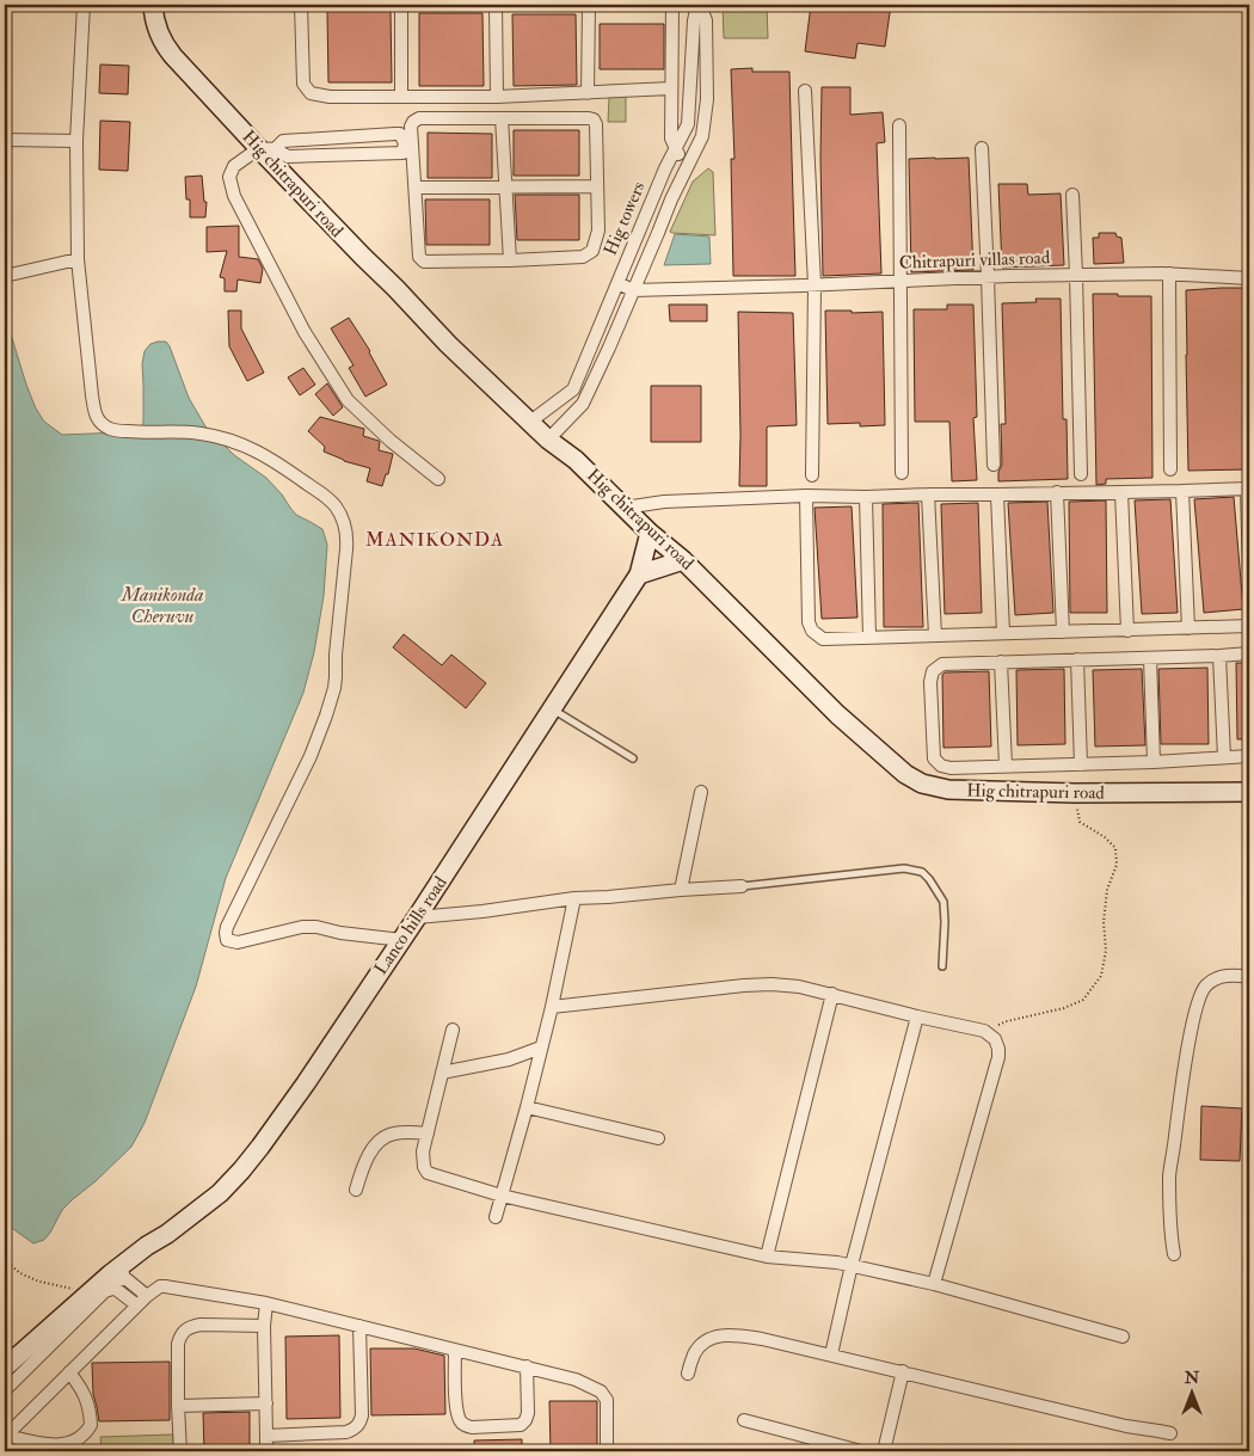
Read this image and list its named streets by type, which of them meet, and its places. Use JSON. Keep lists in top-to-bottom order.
{
  "streets": {
    "street": [
      "Hig chitrapuri road",
      "Hig towers",
      "Chitrapuri villas road",
      "Lanco hills road"
    ]
  },
  "crossings": [
    ["Hig chitrapuri road", "Hig towers"],
    ["Hig chitrapuri road", "Lanco hills road"]
  ],
  "districts": ["MANIKONDA"],
  "water": ["Manikonda Cheruvu"],
  "north": "top"
}
